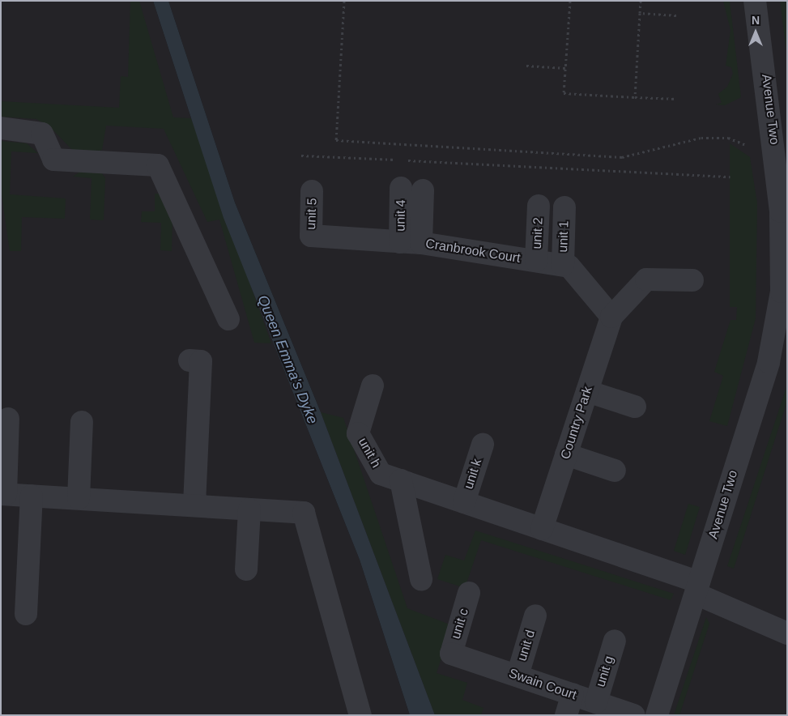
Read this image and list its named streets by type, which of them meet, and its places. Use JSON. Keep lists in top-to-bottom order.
{
  "streets": {
    "street": [
      "Avenue Two",
      "unit 5",
      "unit 4",
      "unit 2",
      "unit 1",
      "Cranbrook Court",
      "Country Park",
      "unit h",
      "unit k",
      "unit c",
      "unit g",
      "Swain Court"
    ]
  },
  "crossings": [
    ["unit 5", "Cranbrook Court"],
    ["unit 4", "Cranbrook Court"],
    ["unit 2", "Cranbrook Court"],
    ["unit 1", "Cranbrook Court"],
    ["Cranbrook Court", "Country Park"],
    ["unit c", "Swain Court"],
    ["unit g", "Swain Court"]
  ],
  "water": ["Queen Emma's Dyke"],
  "north": "top"
}
